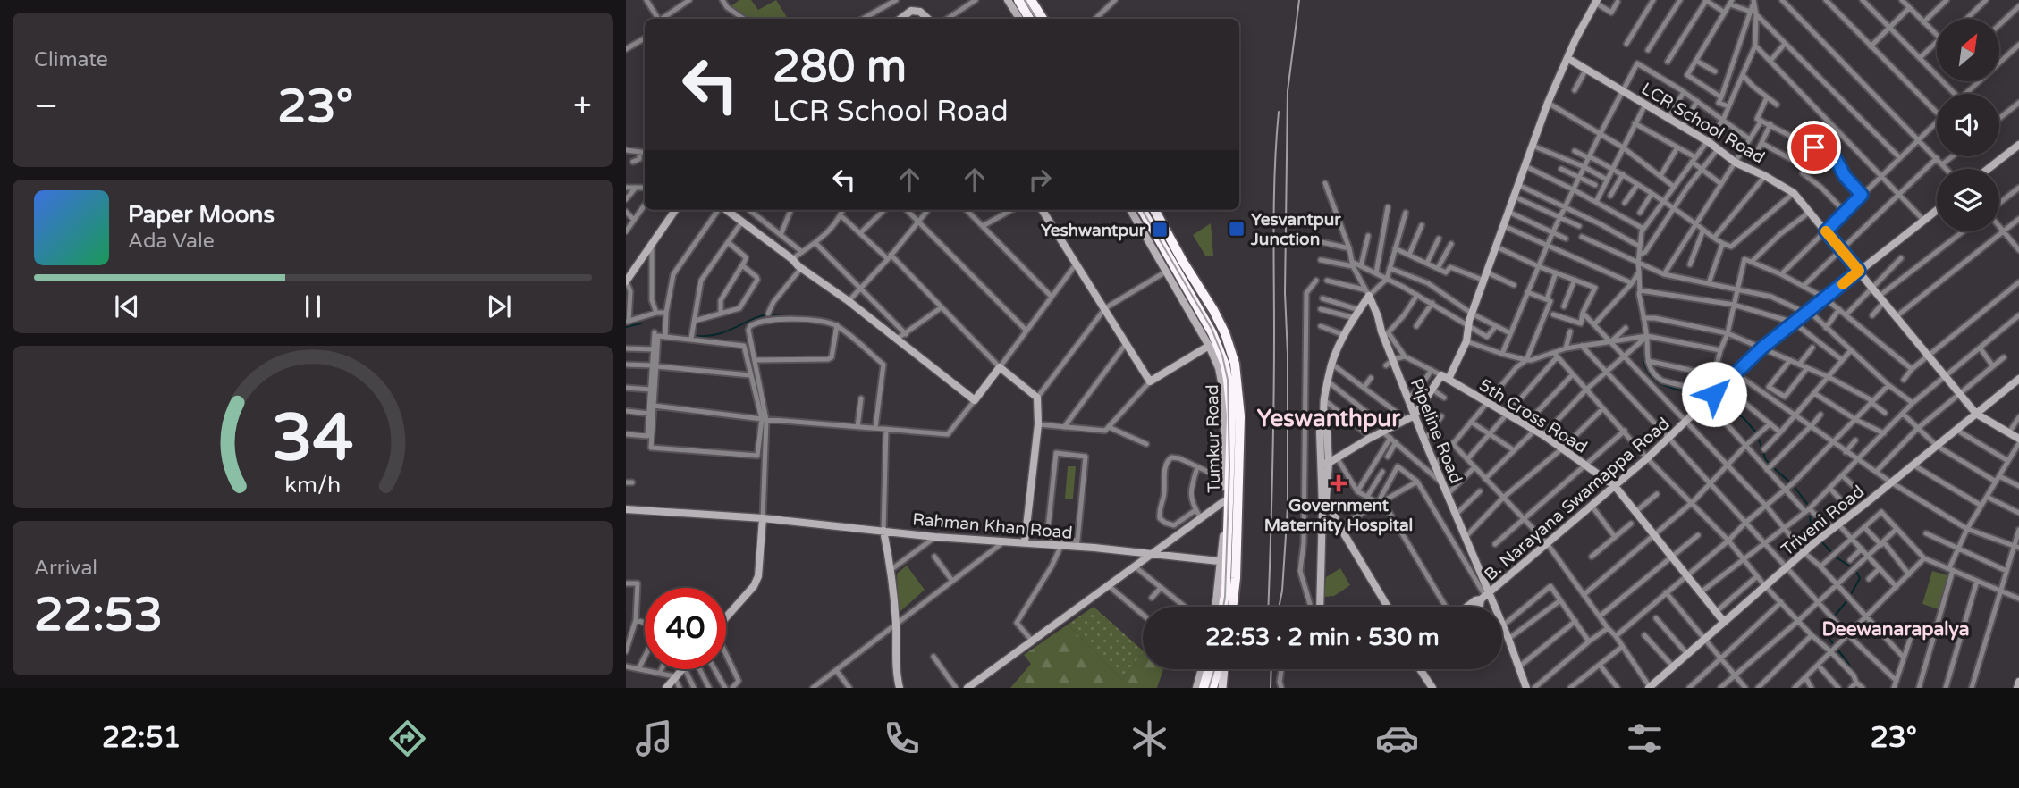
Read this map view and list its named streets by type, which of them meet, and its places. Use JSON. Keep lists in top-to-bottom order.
{
  "streets": {
    "highway": ["Tumkur Road"],
    "street": [
      "LCR School Road",
      "5th Cross Road",
      "Pipeline Road",
      "B. Narayana Swamappa Road",
      "Triveni Road",
      "Rahman Khan Road"
    ]
  },
  "crossings": [
    ["LCR School Road", "B. Narayana Swamappa Road"],
    ["LCR School Road", "Triveni Road"],
    ["5th Cross Road", "Pipeline Road"],
    ["5th Cross Road", "B. Narayana Swamappa Road"],
    ["5th Cross Road", "Triveni Road"],
    ["Pipeline Road", "B. Narayana Swamappa Road"],
    ["Tumkur Road", "Rahman Khan Road"]
  ],
  "districts": ["Yeswanthpur", "Deewanarapalya"],
  "places": {
    "transit": ["Yesvantpur Junction", "Yeshwantpur"],
    "health": ["Government Maternity Hospital"]
  },
  "north": "top right",
  "page": {
    "tile": [
      "Climate",
      ["Arrival", "22:53"]
    ],
    "turn": ["280 m", "LCR School Road"],
    "heat": ["−", "23°", "+"],
    "song": ["Paper Moons", "Ada Vale"],
    "limit": "40",
    "trip": "22:53 · 2 min · 530 m",
    "tabs": ["22:51", "23°"],
    "gauge": ["34", "km/h"]
  }
}
